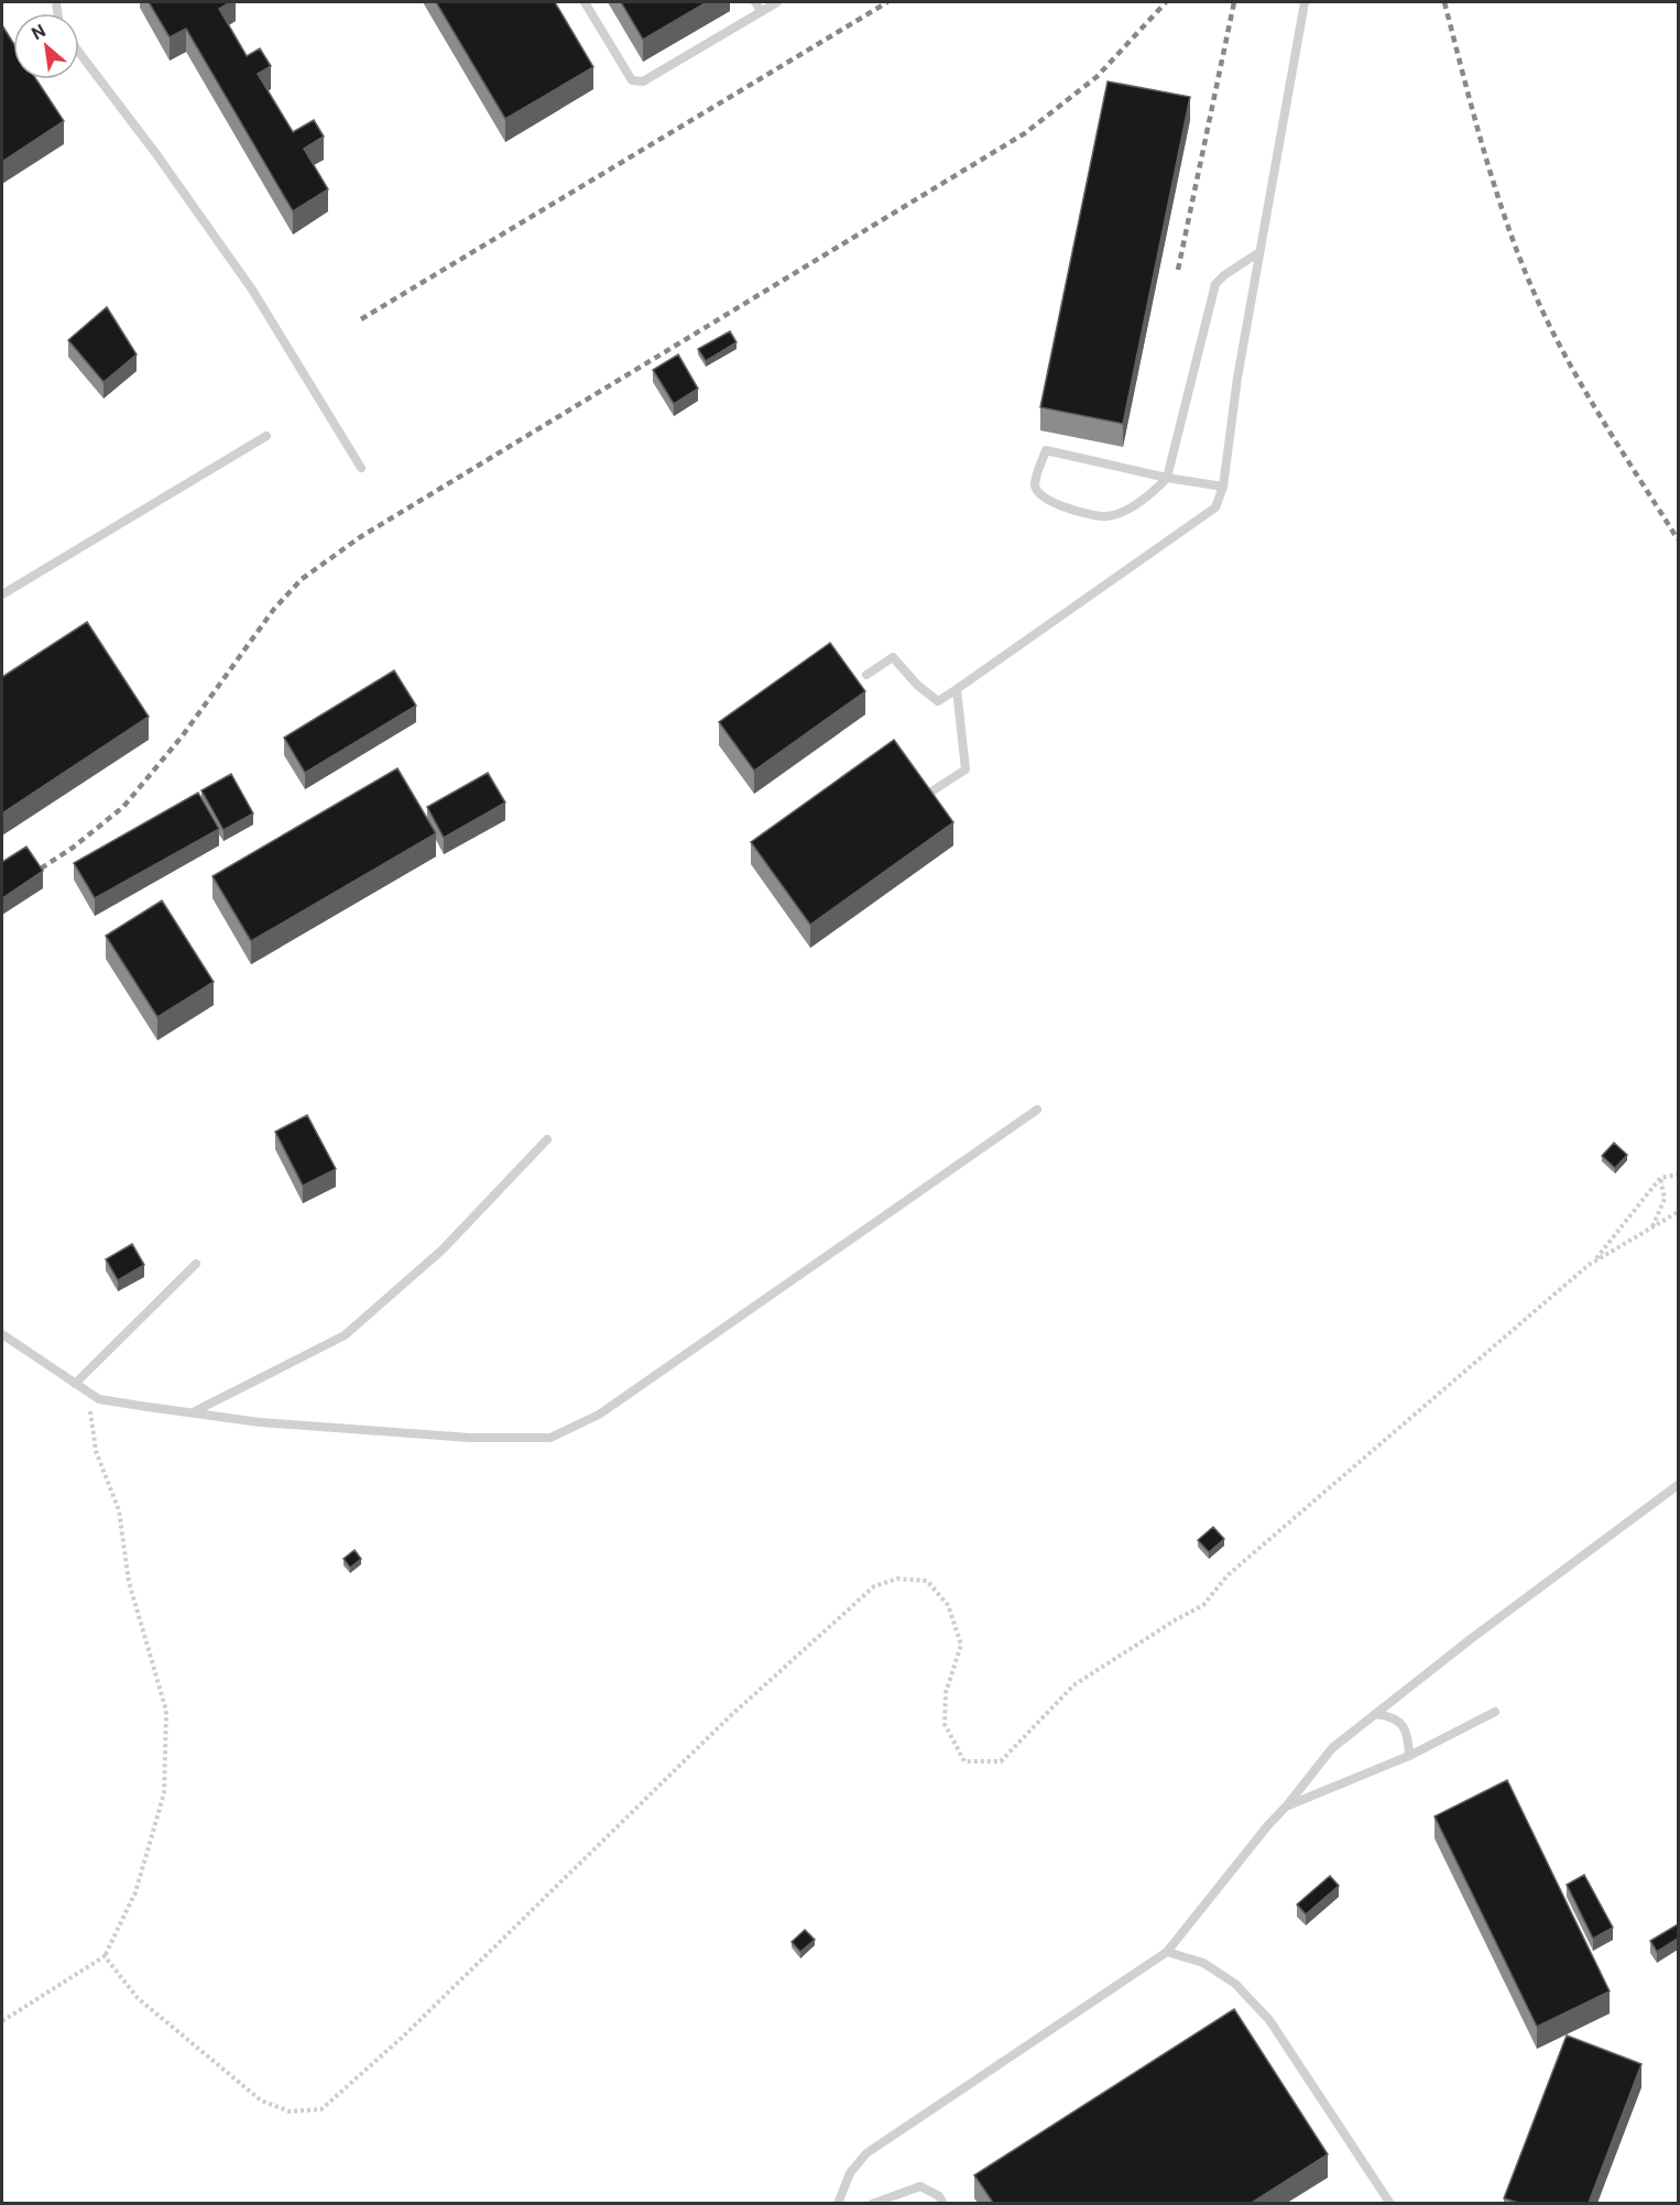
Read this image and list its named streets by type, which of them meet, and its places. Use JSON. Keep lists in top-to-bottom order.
{
  "north": "top left"
}
